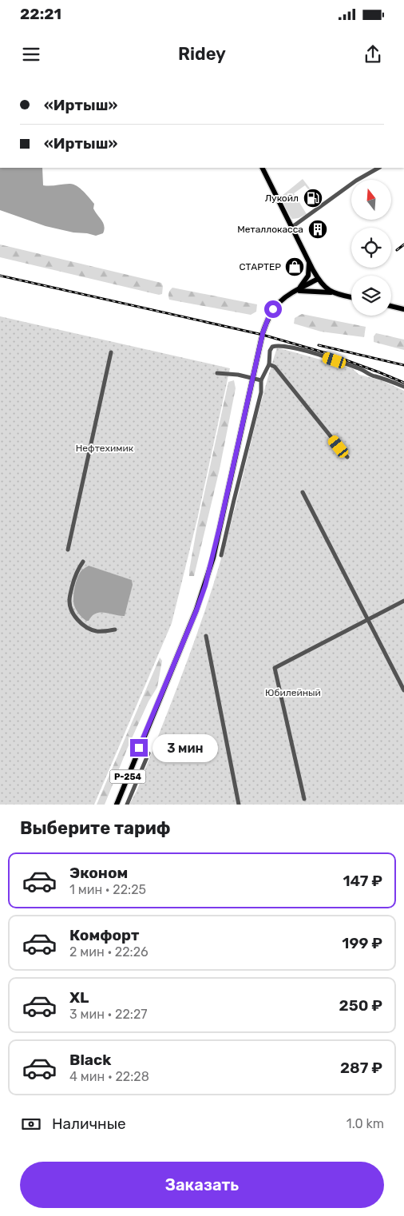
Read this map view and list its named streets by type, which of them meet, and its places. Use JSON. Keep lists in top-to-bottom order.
{
  "streets": {
    "main road": ["Р-254"]
  },
  "parks": ["Нефтехимик", "Юбилейный"],
  "places": {
    "fuel station": ["Лукойл"],
    "building": ["Металлокасса"],
    "shop": ["СТАРТЕР"]
  },
  "north": "top",
  "page": {
    "status": "22:21",
    "header": "Ridey",
    "banner": ["«Иртыш»", "«Иртыш»"],
    "bubble": "3 мин",
    "heading": "Выберите тариф",
    "list": [
      {
        "name": "Эконом",
        "note": "1 мин · 22:25",
        "value": "147 ₽"
      },
      {
        "name": "Комфорт",
        "note": "2 мин · 22:26",
        "value": "199 ₽"
      },
      {
        "name": "XL",
        "note": "3 мин · 22:27",
        "value": "250 ₽"
      },
      {
        "name": "Black",
        "note": "4 мин · 22:28",
        "value": "287 ₽"
      }
    ],
    "pay": ["Наличные", "1.0 km"],
    "buttons": "Заказать"
  }
}
